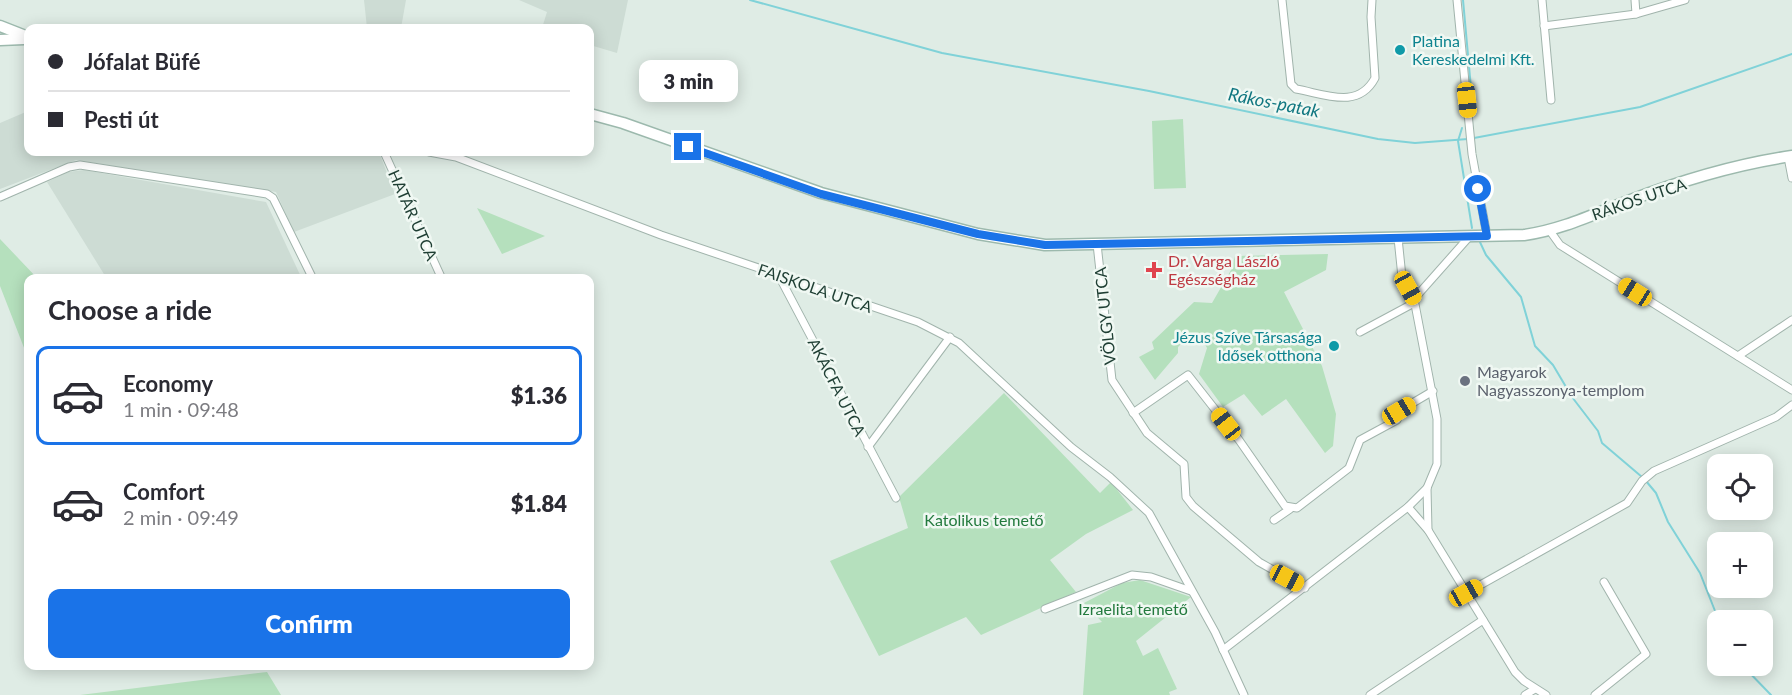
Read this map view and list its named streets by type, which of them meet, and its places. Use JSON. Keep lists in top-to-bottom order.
{
  "streets": {
    "main road": ["RÁKOS UTCA"],
    "street": [
      "HATÁR UTCA",
      "FAISKOLA UTCA",
      "VÖLGY UTCA",
      "AKÁCFA UTCA"
    ]
  },
  "crossings": [
    ["RÁKOS UTCA", "VÖLGY UTCA"],
    ["FAISKOLA UTCA", "AKÁCFA UTCA"]
  ],
  "water": ["Rákos-patak"],
  "parks": ["Katolikus temető", "Izraelita temető"],
  "places": {
    "other": ["Platina Kereskedelmi Kft.", "Jézus Szíve Társasága Idősek otthona", "Magyarok Nagyasszonya-templom"],
    "health": ["Dr. Varga László Egészségház"]
  },
  "page": {
    "banner": ["Jófalat Büfé", "Pesti út"],
    "bubble": "3 min",
    "heading": "Choose a ride",
    "list": [
      {
        "name": "Economy",
        "note": "1 min · 09:48",
        "value": "$1.36"
      },
      {
        "name": "Comfort",
        "note": "2 min · 09:49",
        "value": "$1.84"
      }
    ],
    "map_buttons": ["+", "−"],
    "buttons": "Confirm"
  }
}
